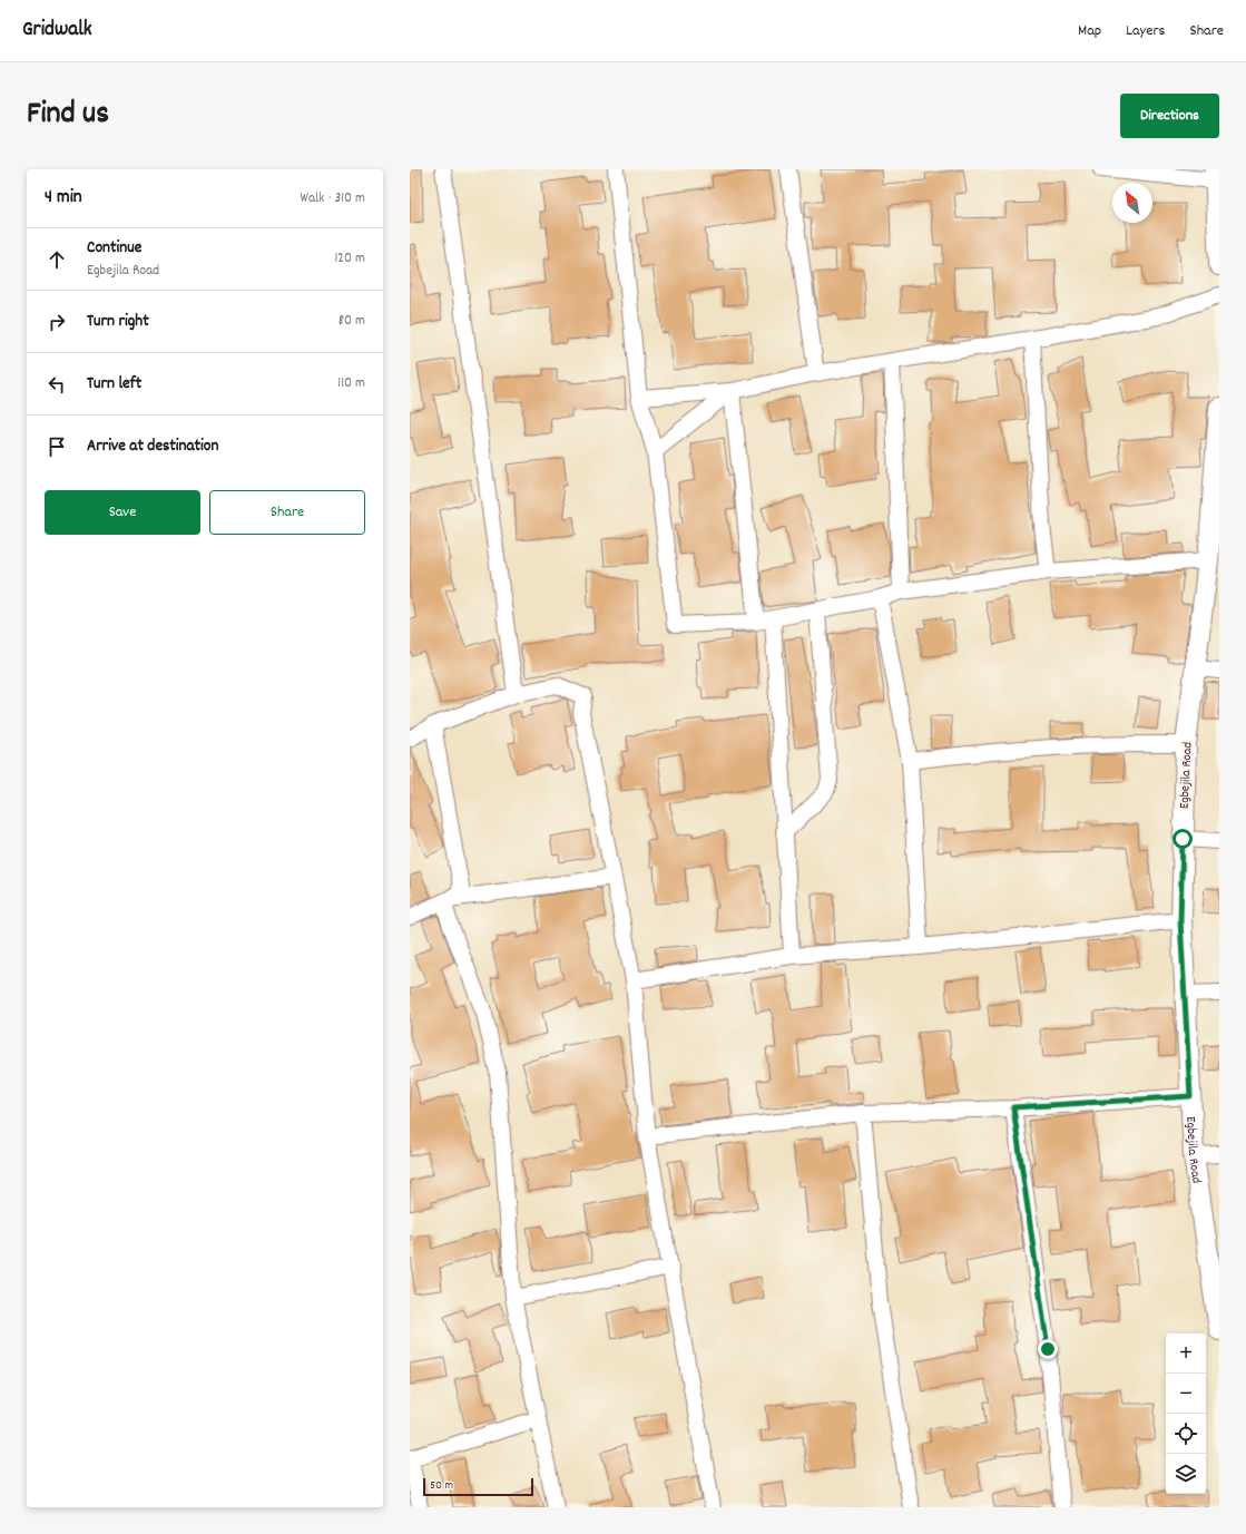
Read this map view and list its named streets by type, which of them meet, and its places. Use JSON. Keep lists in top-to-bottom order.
{
  "streets": {
    "street": ["Egbejila Road"]
  },
  "scale_bar": "50 m",
  "north": "top left",
  "page": {
    "header": "Gridwalk",
    "nav": ["Map", "Layers", "Share"],
    "title": "Find us",
    "buttons": [
      "Directions",
      ["Save", "Share"]
    ],
    "heading": ["4 min", "Walk · 310 m"],
    "list": [
      ["Continue", "Egbejila Road", "120 m"],
      ["Turn right", "80 m"],
      ["Turn left", "110 m"],
      "Arrive at destination"
    ],
    "map_buttons": ["+", "−"],
    "scale": "50 m"
  }
}
